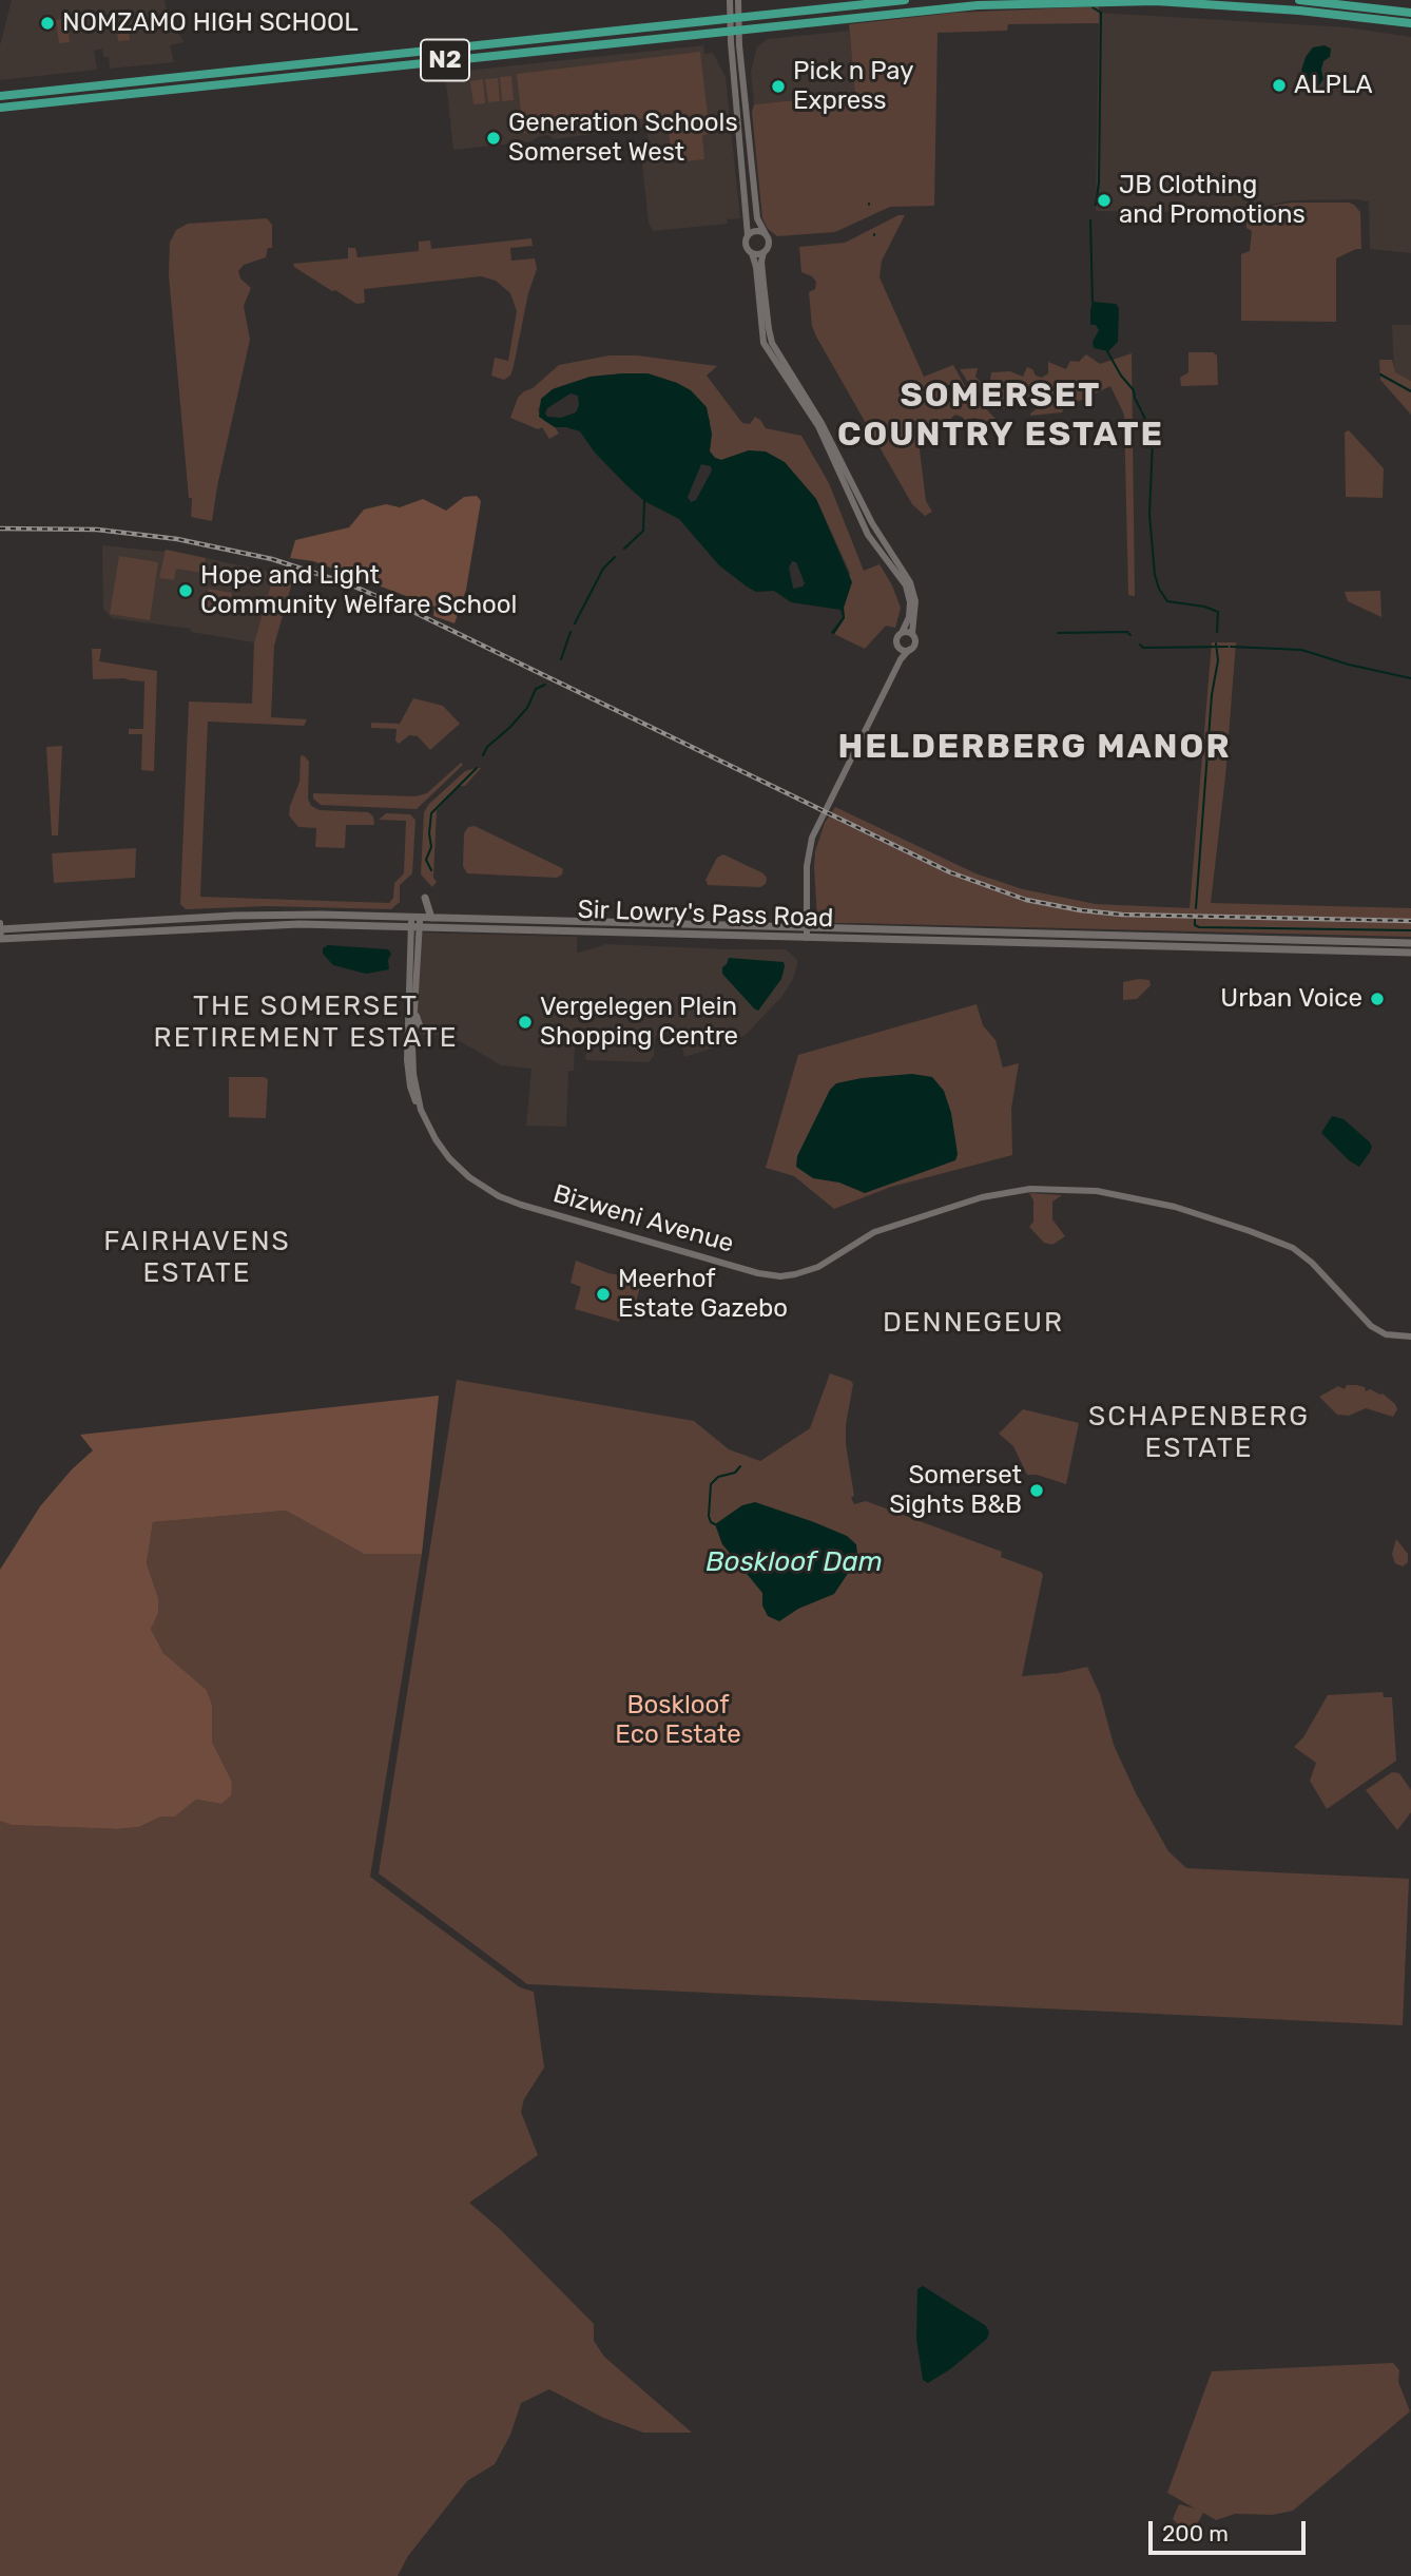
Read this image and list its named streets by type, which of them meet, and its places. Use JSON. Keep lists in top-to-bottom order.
{
  "streets": {
    "highway": ["N2"],
    "main road": ["Sir Lowry's Pass Road"],
    "street": ["Bizweni Avenue"]
  },
  "crossings": [
    ["Sir Lowry's Pass Road", "Bizweni Avenue"]
  ],
  "districts": [
    "SOMERSET COUNTRY ESTATE",
    "HELDERBERG MANOR",
    "THE SOMERSET RETIREMENT ESTATE",
    "FAIRHAVENS ESTATE",
    "DENNEGEUR",
    "SCHAPENBERG ESTATE"
  ],
  "water": ["Boskloof Dam"],
  "parks": ["Boskloof Eco Estate"],
  "places": [
    "NOMZAMO HIGH SCHOOL",
    "ALPLA",
    "Pick n Pay Express",
    "Generation Schools Somerset West",
    "JB Clothing and Promotions",
    "Hope and Light Community Welfare School",
    "Urban Voice",
    "Vergelegen Plein Shopping Centre",
    "Meerhof Estate Gazebo",
    "Somerset Sights B&B"
  ],
  "scale_bar": "200 m"
}
